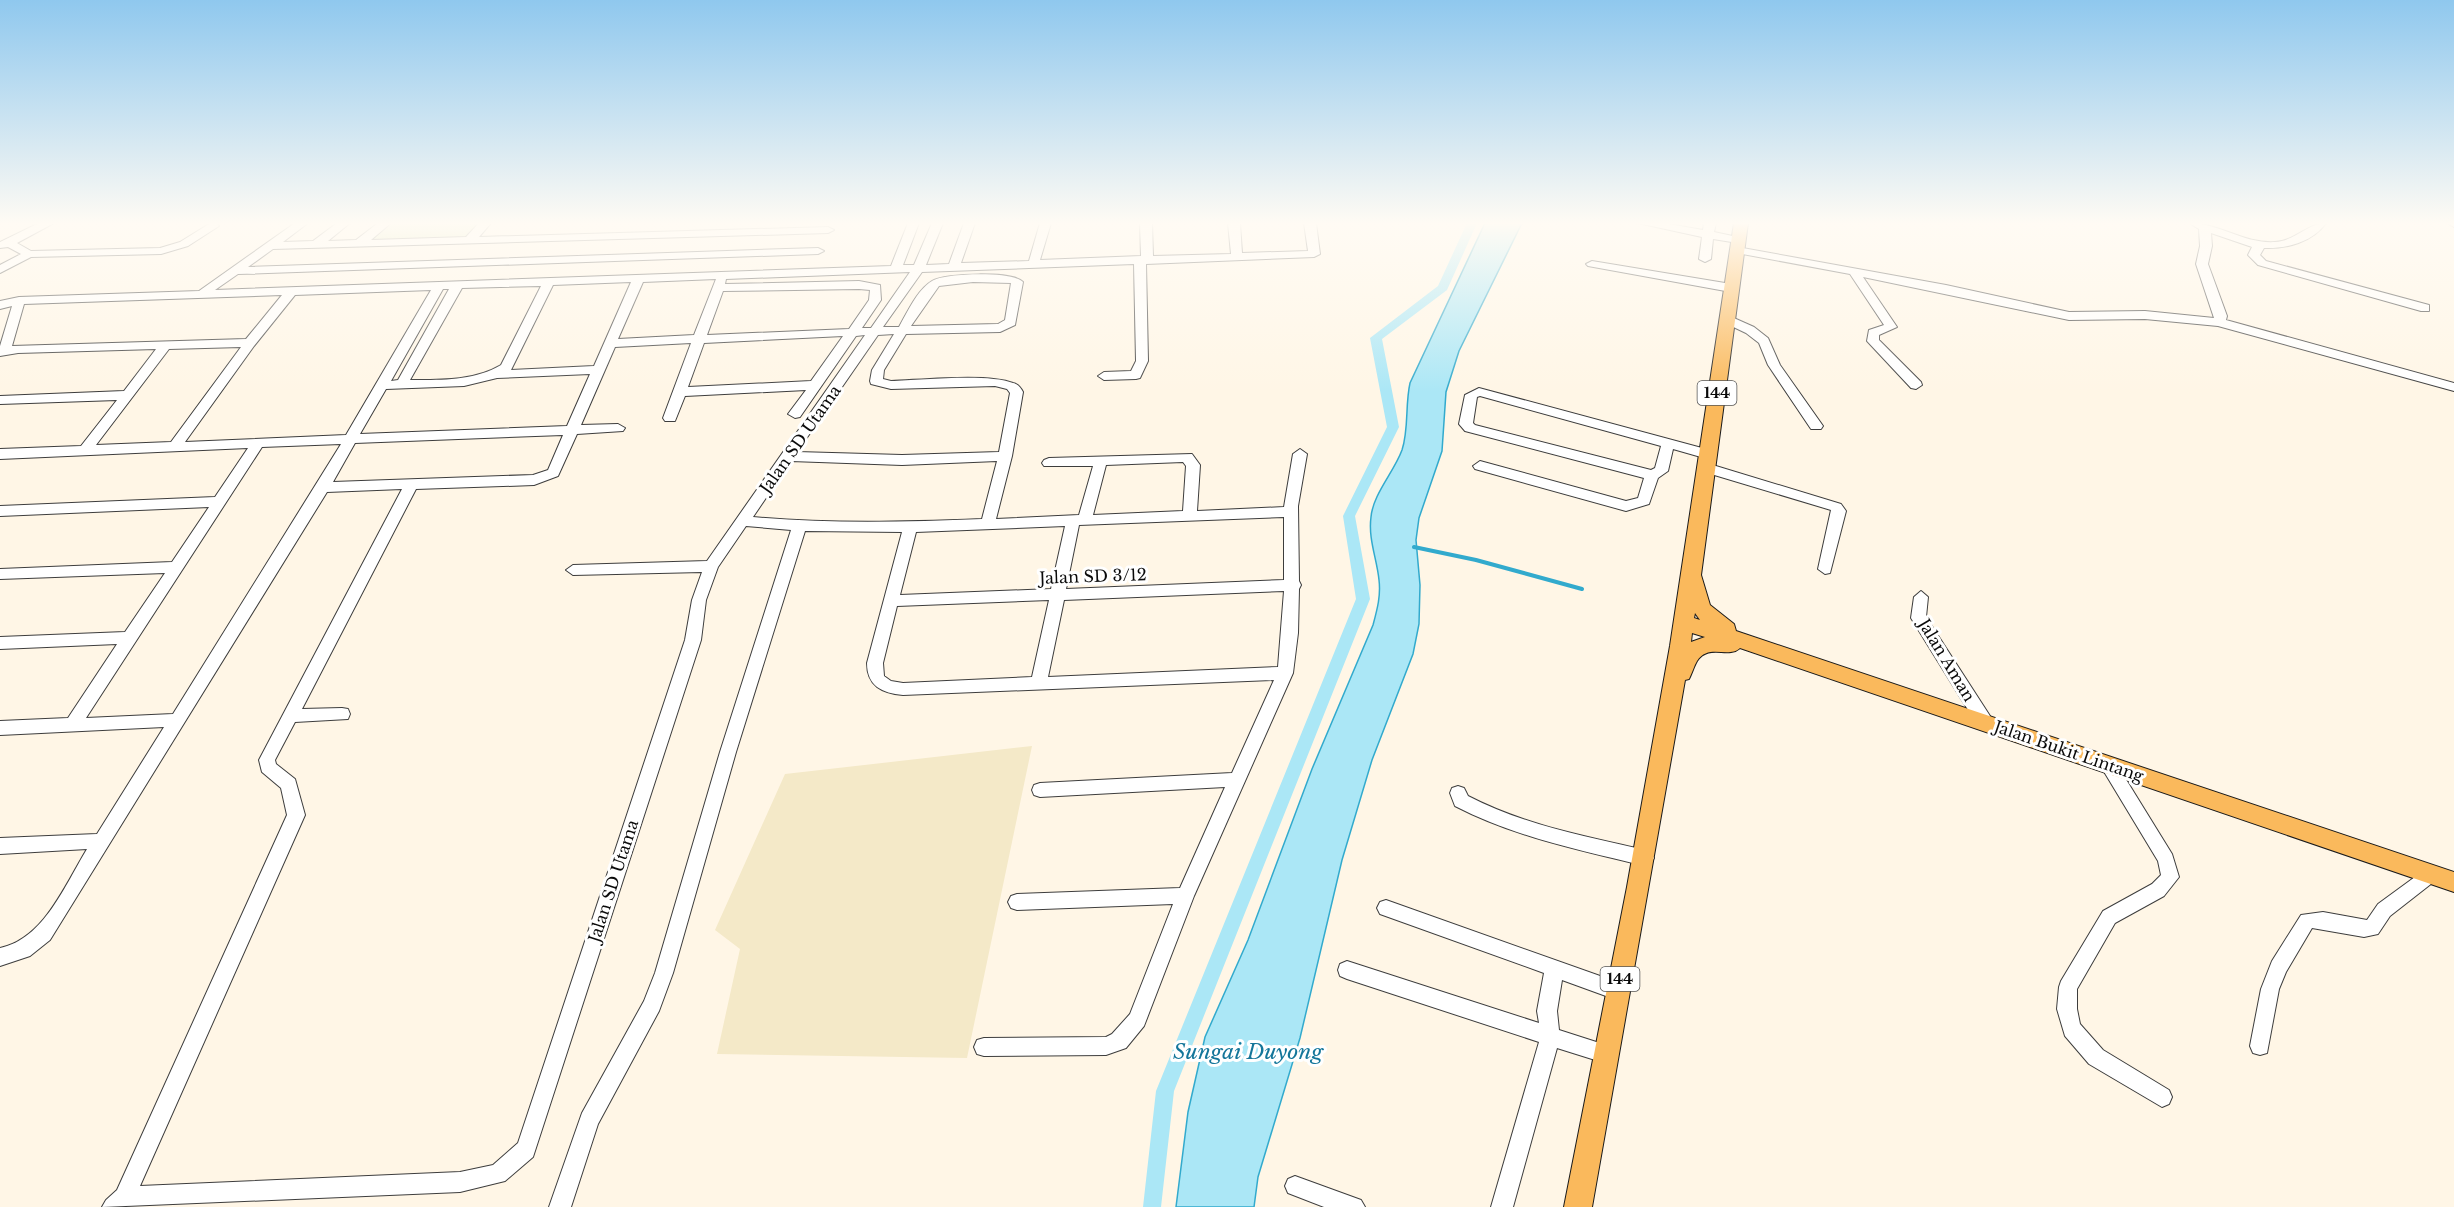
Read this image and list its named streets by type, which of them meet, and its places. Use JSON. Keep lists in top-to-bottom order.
{
  "streets": {
    "main road": ["144", "Jalan Bukit Lintang"],
    "street": ["Jalan SD Utama", "Jalan SD 3/12", "Jalan Aman"]
  },
  "crossings": [
    ["144", "Jalan Bukit Lintang"],
    ["Jalan Aman", "Jalan Bukit Lintang"]
  ],
  "water": ["Sungai Duyong"]
}
